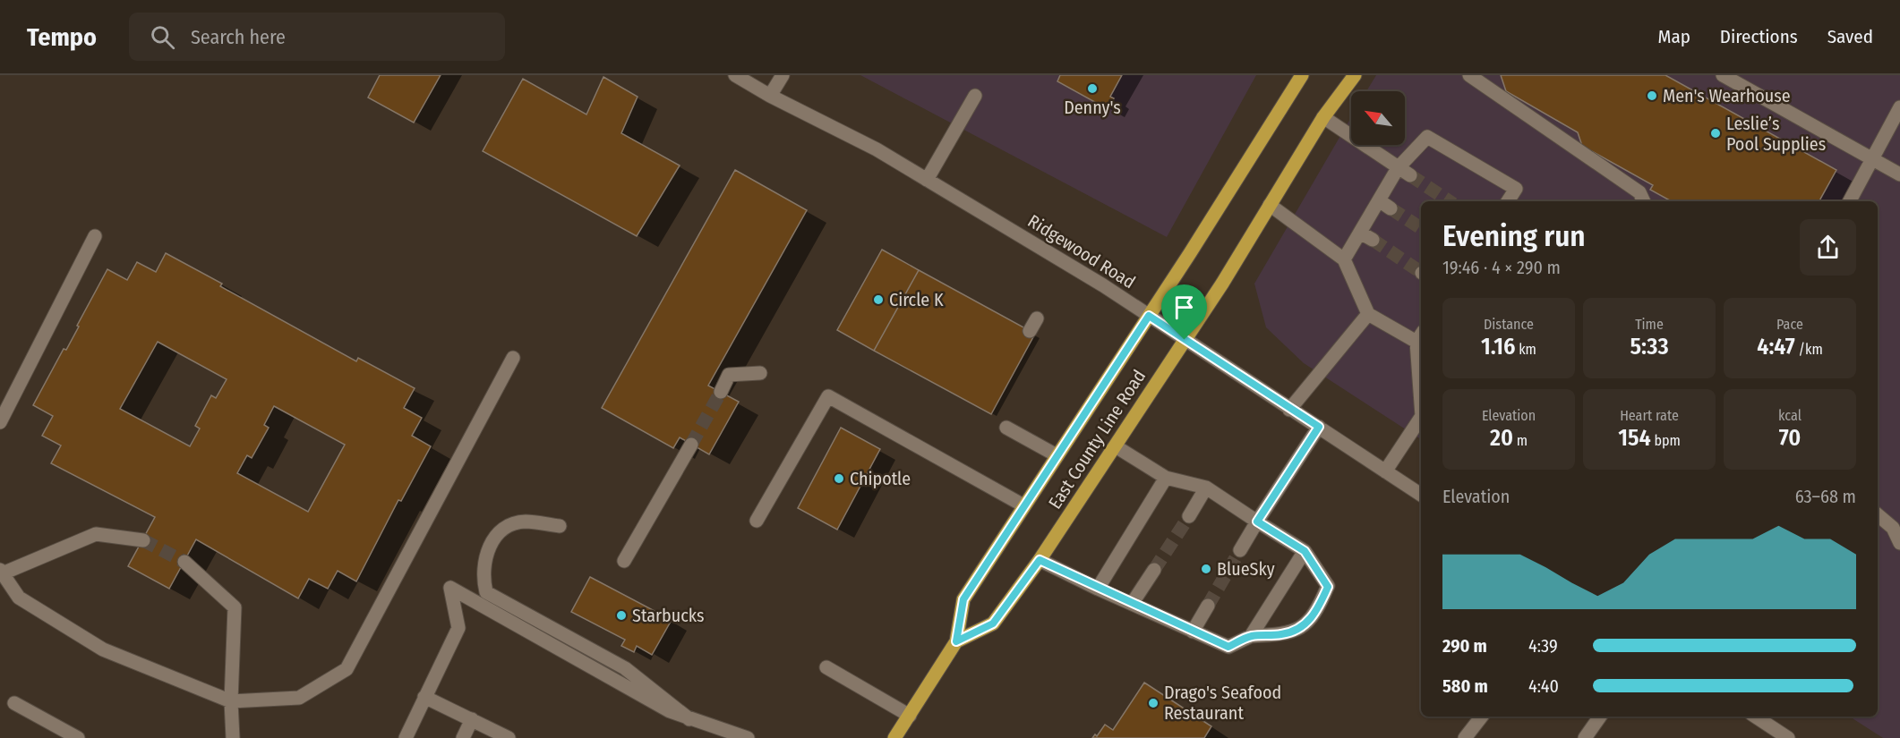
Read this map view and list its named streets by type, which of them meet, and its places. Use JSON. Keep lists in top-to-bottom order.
{
  "streets": {
    "main road": ["East County Line Road"],
    "street": ["Ridgewood Road"]
  },
  "crossings": [
    ["Ridgewood Road", "East County Line Road"]
  ],
  "places": [
    "Denny's",
    "Men's Wearhouse",
    "Leslie’s Pool Supplies",
    "Circle K",
    "Chipotle",
    "BlueSky",
    "Starbucks",
    "Drago's Seafood Restaurant"
  ],
  "north": "top left",
  "page": {
    "header": "Tempo",
    "search": "Search here",
    "nav": ["Map", "Directions", "Saved"],
    "heading": ["Evening run", "19:46 · 4 × 290 m"],
    "stats": [
      ["Distance", "1.16 km"],
      ["Time", "5:33"],
      ["Pace", "4:47 /km"],
      ["Elevation", "20 m"],
      ["Heart rate", "154 bpm"],
      ["kcal", "70"]
    ],
    "chart": ["Elevation", "63–68 m"],
    "list": [
      {
        "name": "290 m",
        "note": "4:39"
      },
      {
        "name": "580 m",
        "note": "4:40"
      }
    ]
  }
}
